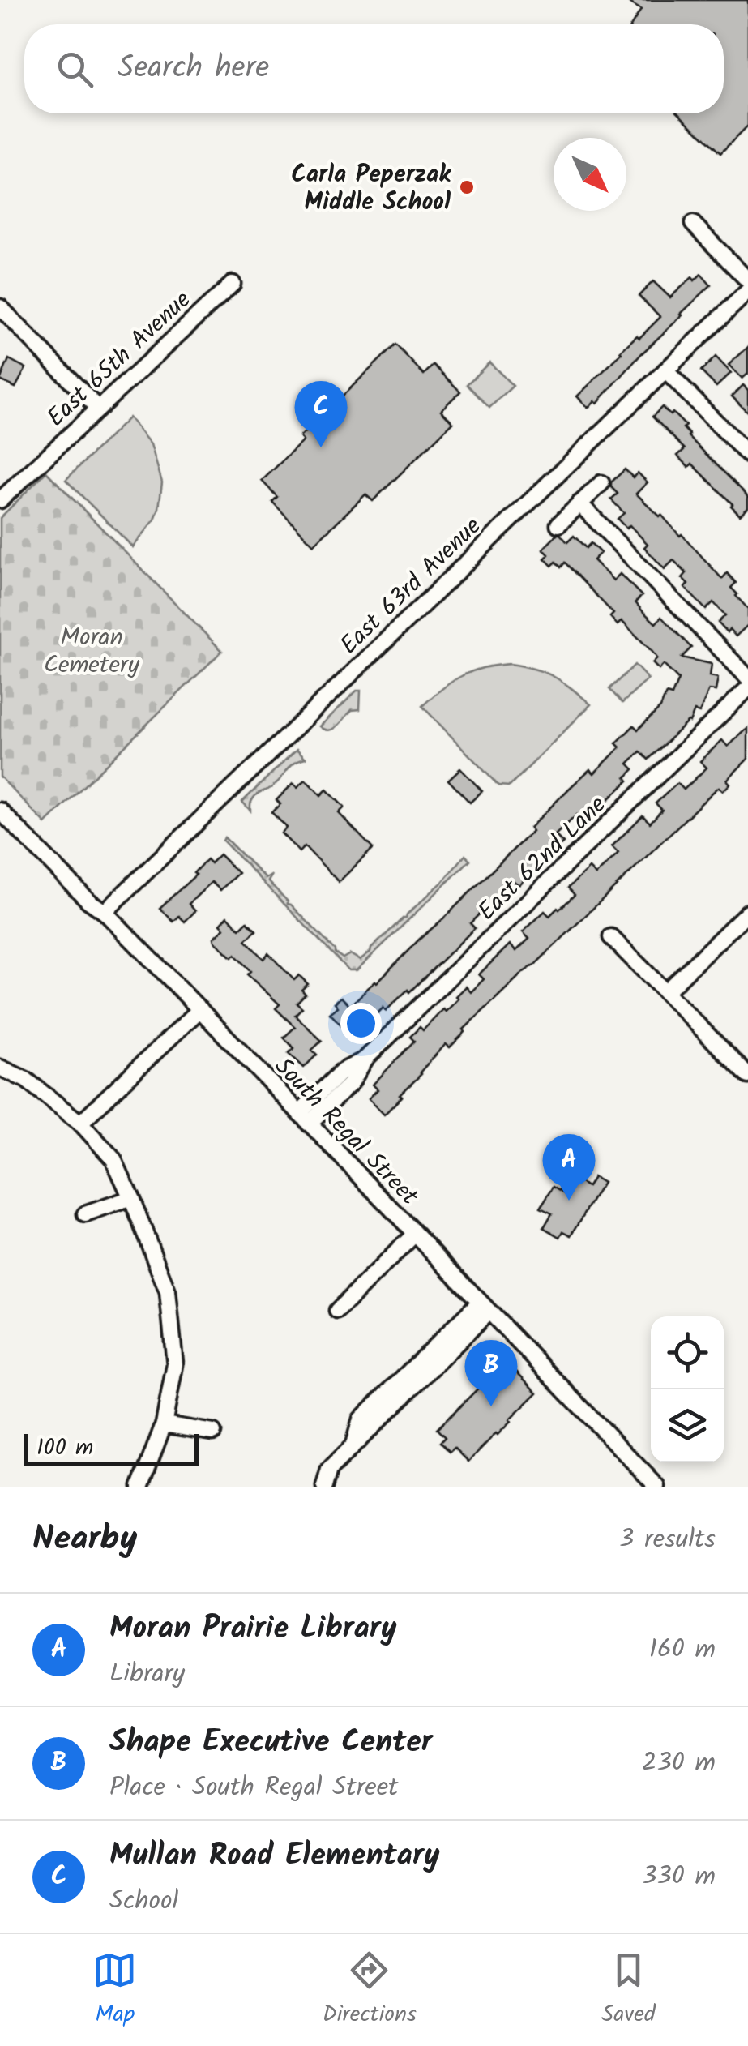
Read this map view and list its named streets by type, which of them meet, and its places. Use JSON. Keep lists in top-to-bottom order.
{
  "streets": {
    "street": [
      "East 65th Avenue",
      "East 63rd Avenue",
      "East 62nd Lane",
      "South Regal Street"
    ]
  },
  "crossings": [
    ["East 63rd Avenue", "South Regal Street"],
    ["East 62nd Lane", "South Regal Street"]
  ],
  "parks": ["Moran Cemetery"],
  "places": ["Carla Peperzak Middle School"],
  "scale_bar": "100 m",
  "north": "bottom right",
  "page": {
    "search": "Search here",
    "pins": ["C", "A", "B"],
    "scale": "100 m",
    "heading": ["Nearby", "3 results"],
    "list": [
      {
        "mark": "A",
        "name": "Moran Prairie Library",
        "note": "Library",
        "value": "160 m"
      },
      {
        "mark": "B",
        "name": "Shape Executive Center",
        "note": "Place · South Regal Street",
        "value": "230 m"
      },
      {
        "mark": "C",
        "name": "Mullan Road Elementary",
        "note": "School",
        "value": "330 m"
      }
    ],
    "nav": ["Map", "Directions", "Saved"]
  }
}
